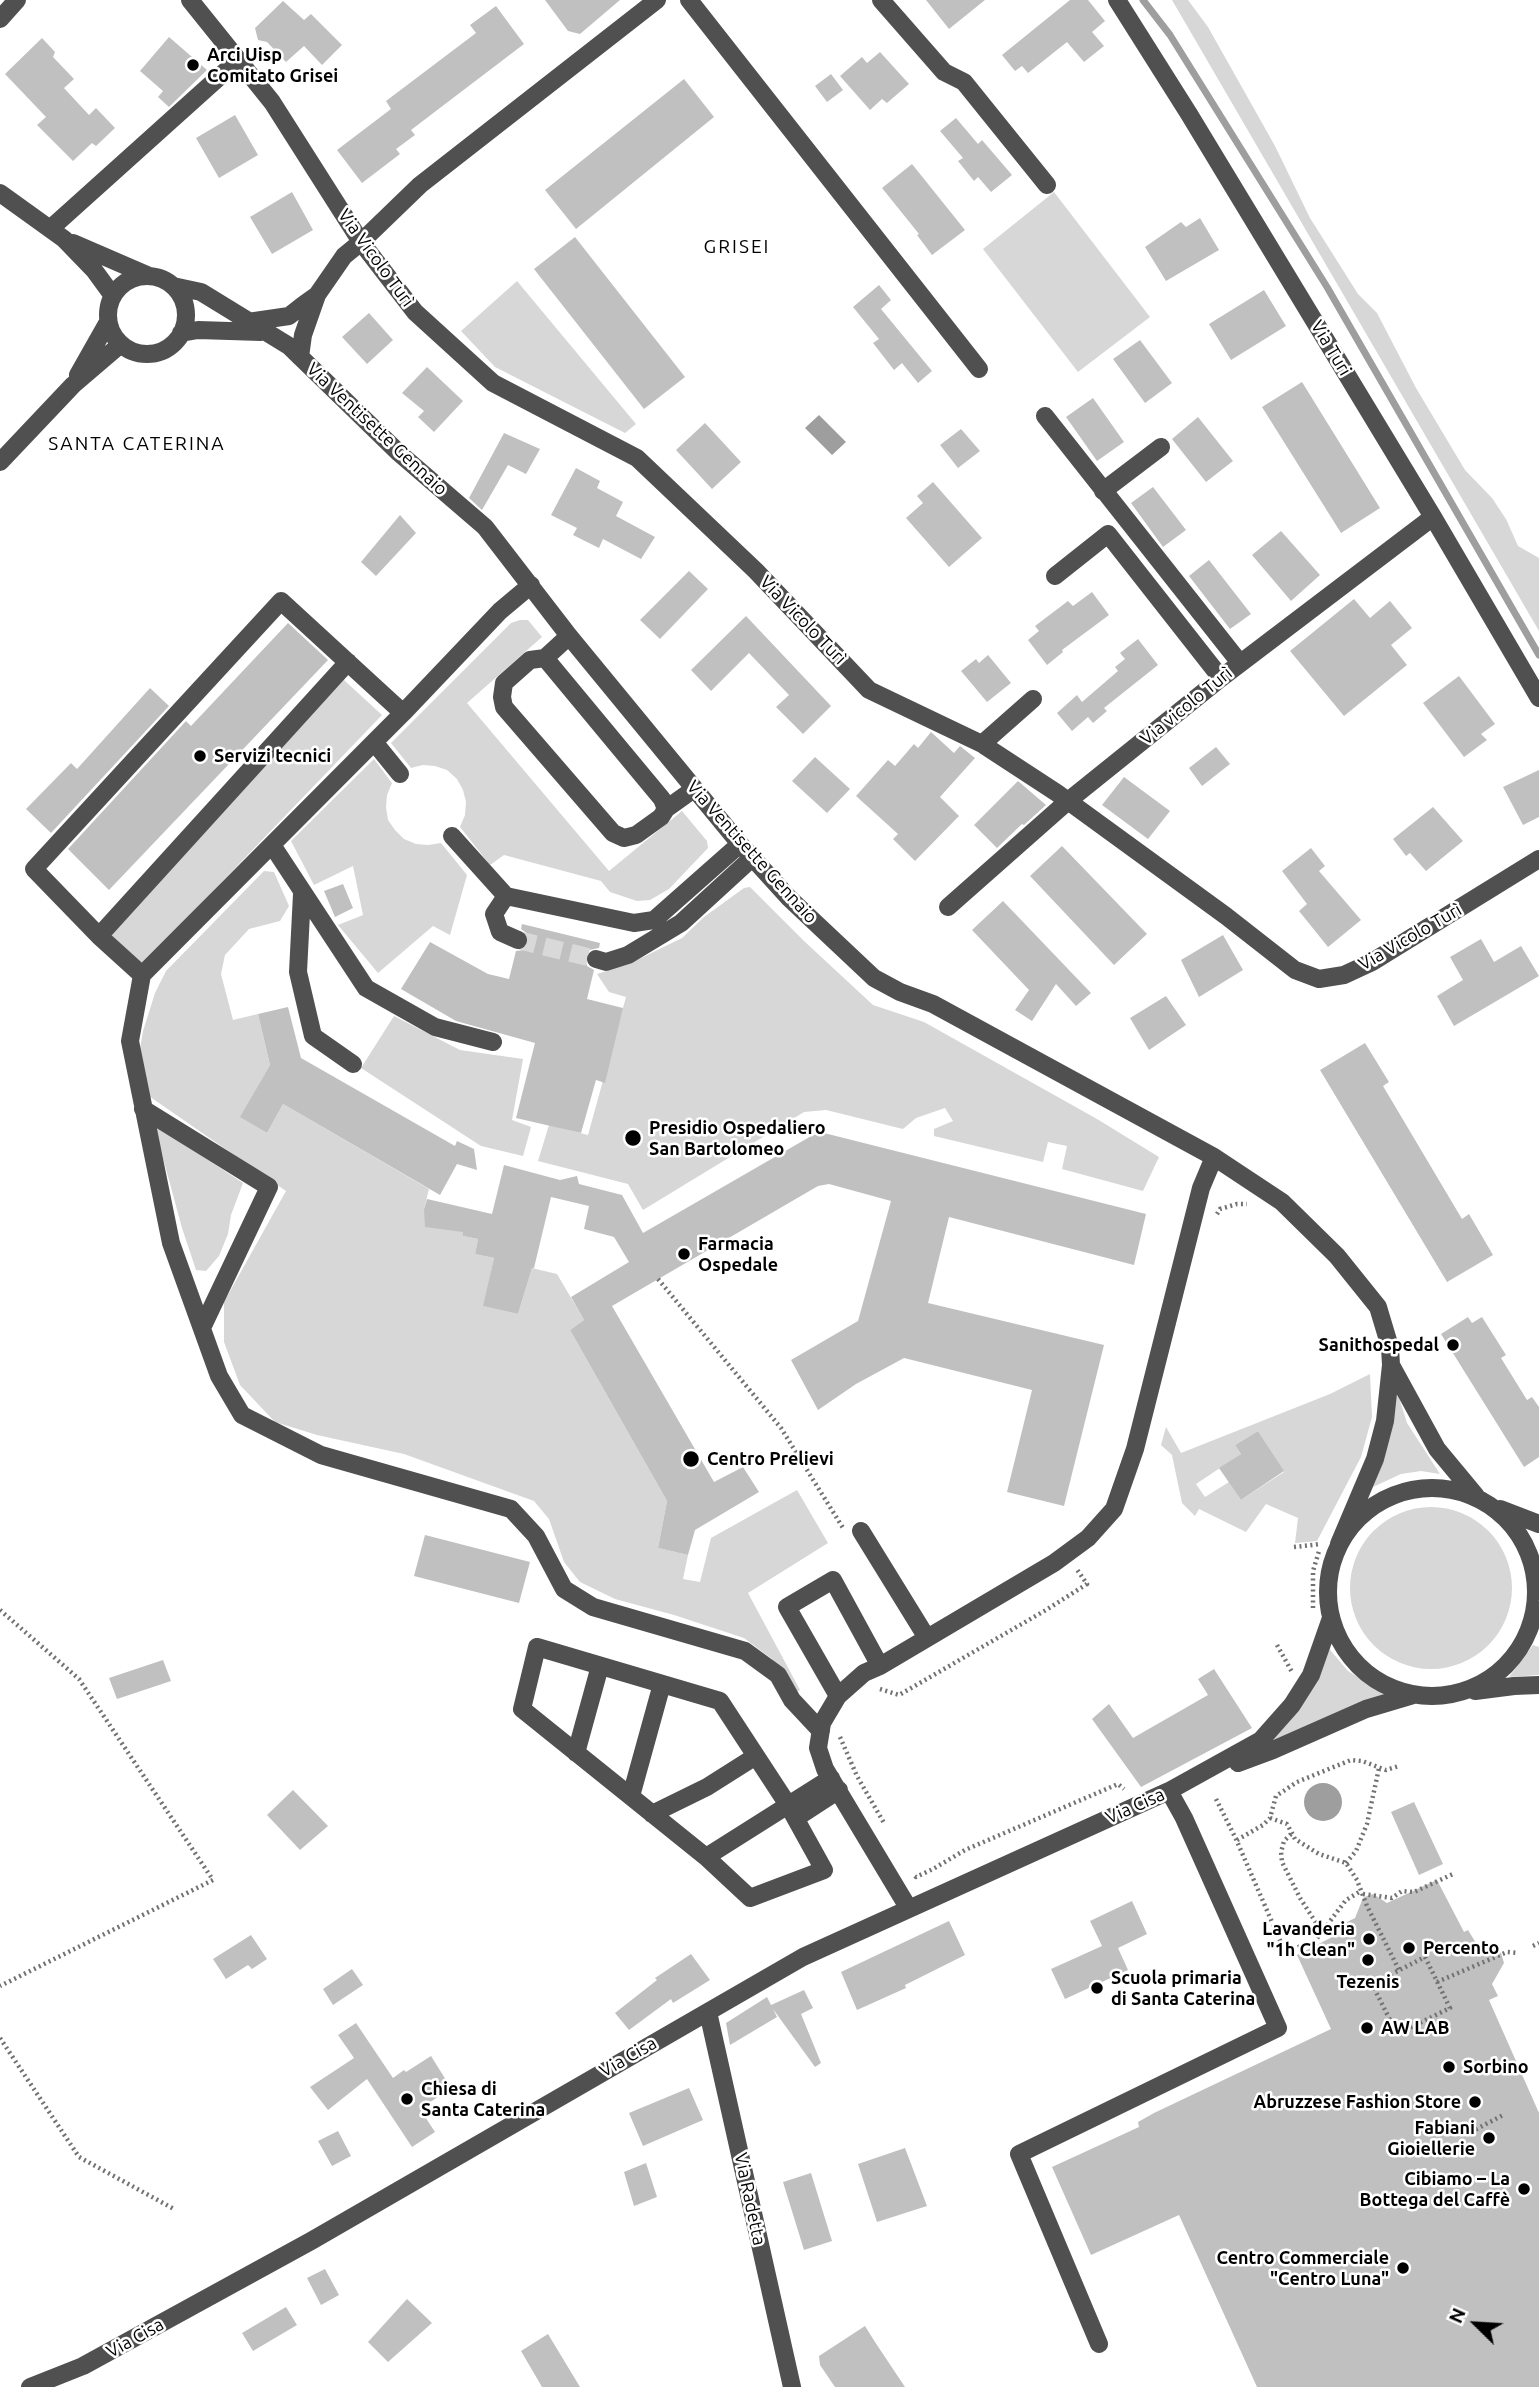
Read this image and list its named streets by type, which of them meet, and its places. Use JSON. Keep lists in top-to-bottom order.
{
  "streets": {
    "street": [
      "Via Vicolo Turì",
      "Via Turi",
      "Via Ventisette Gennaio",
      "Via vicolo Turì",
      "Via Cisa",
      "Via Radetta"
    ]
  },
  "crossings": [
    ["Via Vicolo Turì", "Via vicolo Turì"],
    ["Via Turi", "Via vicolo Turì"],
    ["Via Ventisette Gennaio", "Via Cisa"],
    ["Via Cisa", "Via Radetta"]
  ],
  "districts": ["GRISEI", "SANTA CATERINA"],
  "places": [
    "Arci Uisp Comitato Grisei",
    "Servizi tecnici",
    "Presidio Ospedaliero San Bartolomeo",
    "Farmacia Ospedale",
    "Sanithospedal",
    "Centro Prelievi",
    "Lavanderia \"1h Clean\"",
    "Percento",
    "Tezenis",
    "Scuola primaria di Santa Caterina",
    "AW LAB",
    "Sorbino",
    "Chiesa di Santa Caterina",
    "Abruzzese Fashion Store",
    "Fabiani Gioiellerie",
    "Cibiamo – La Bottega del Caffè",
    "Centro Commerciale \"Centro Luna\""
  ],
  "north": "top left"
}
